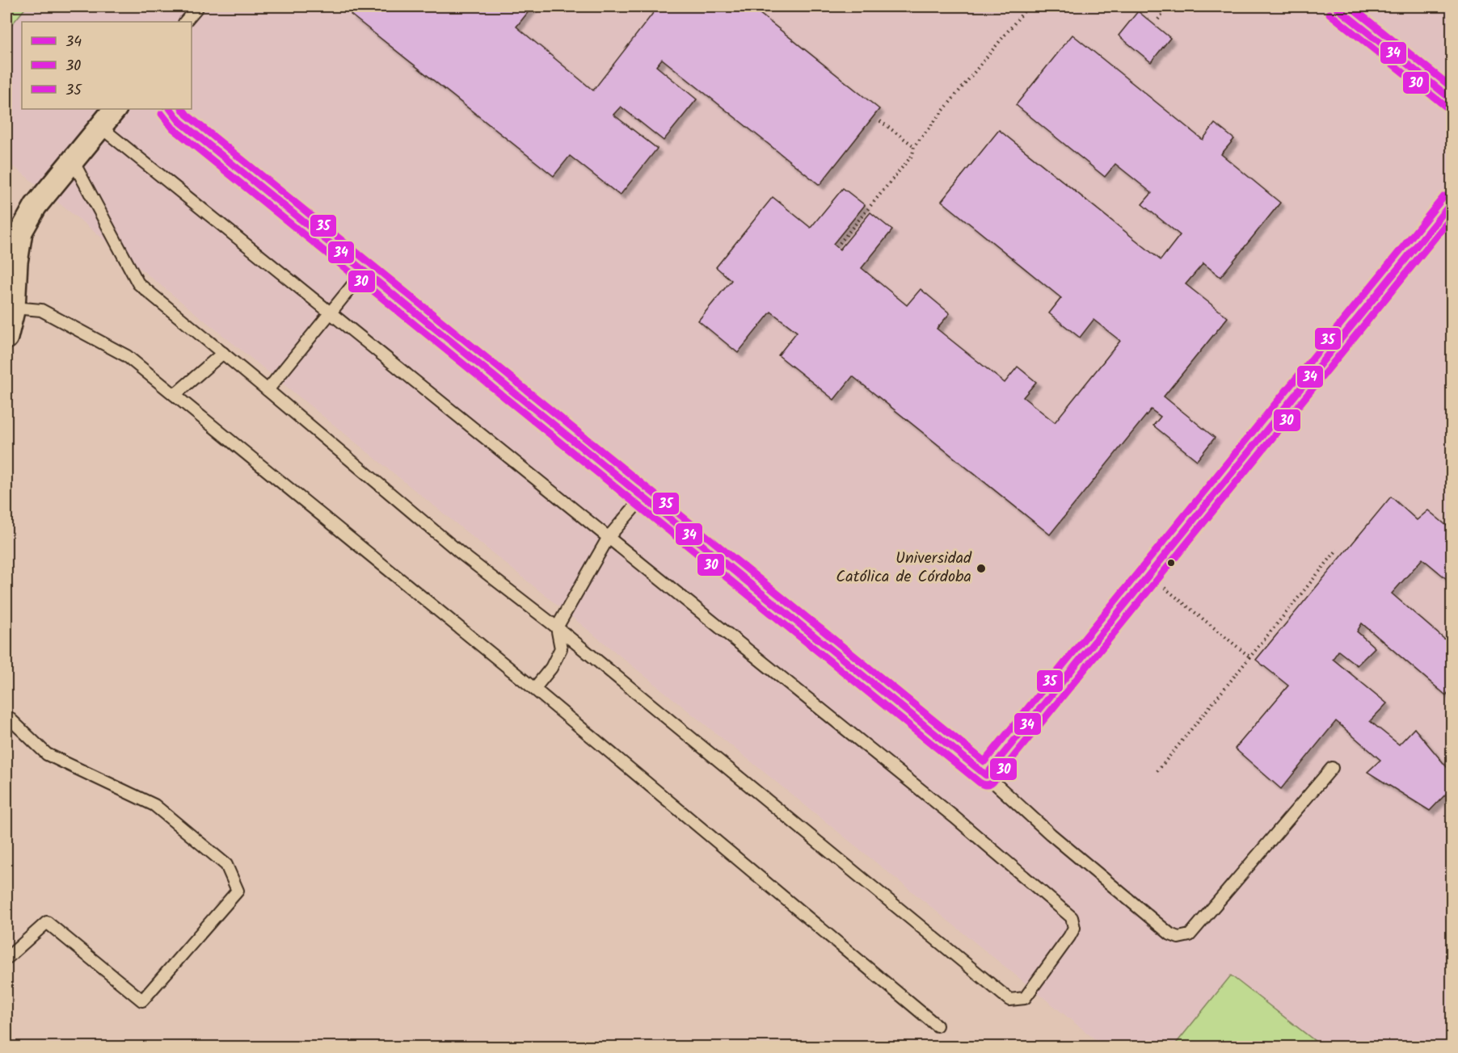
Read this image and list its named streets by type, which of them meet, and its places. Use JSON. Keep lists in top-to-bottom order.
{
  "places": ["Universidad Católica de Córdoba"],
  "lines": ["transit line 34", "transit line 35", "transit line 30"],
  "legend": ["34", "30", "35"]
}
